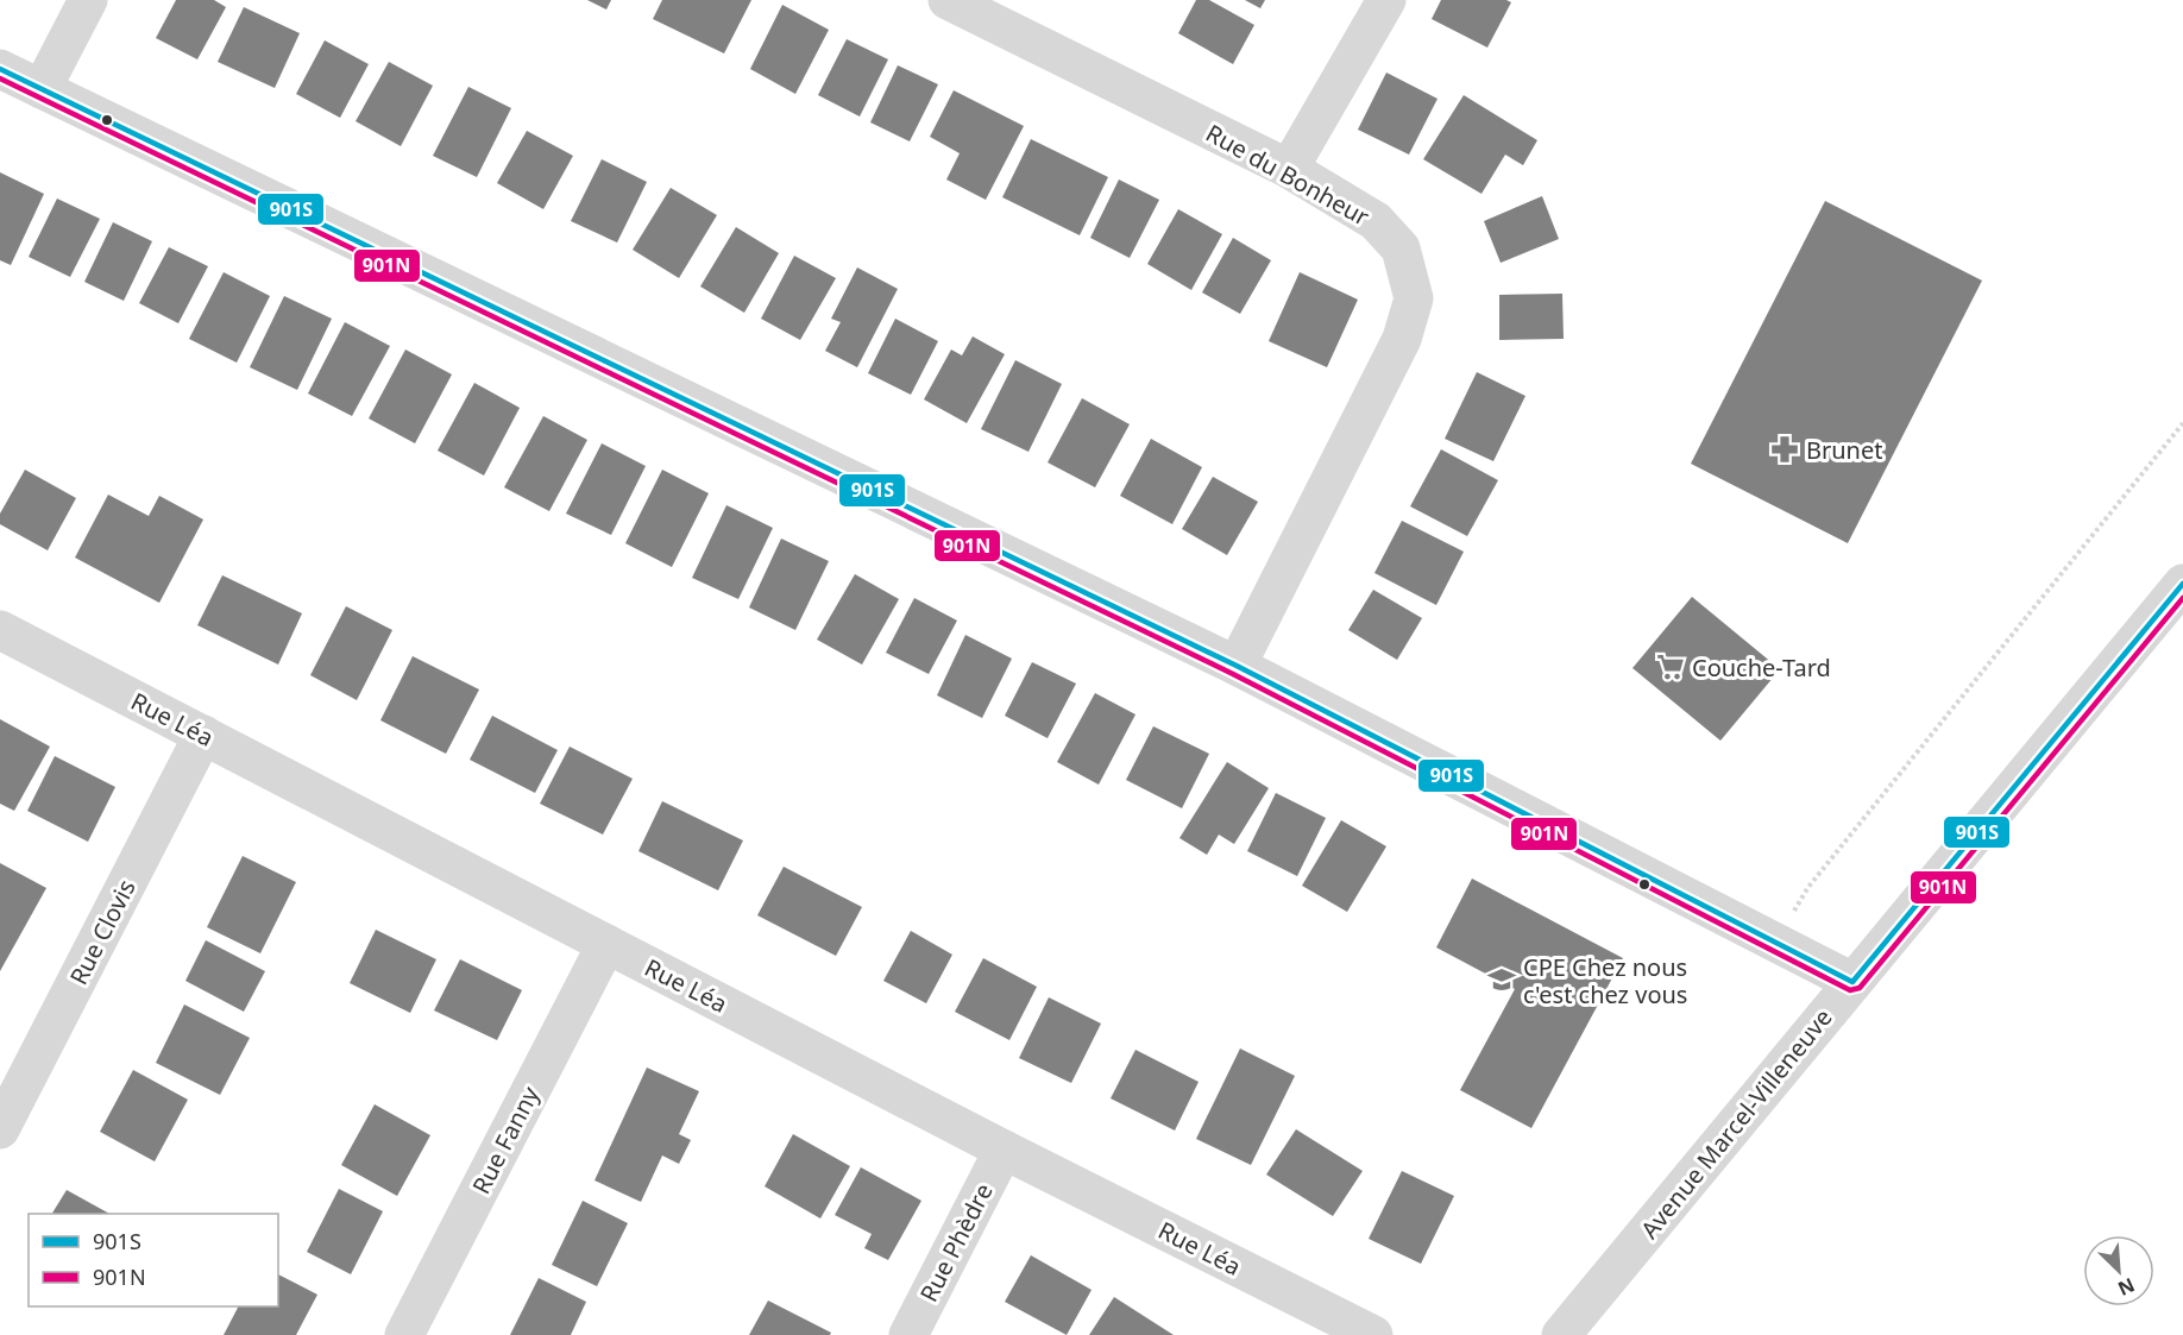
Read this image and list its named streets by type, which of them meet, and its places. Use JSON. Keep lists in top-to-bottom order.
{
  "streets": {
    "street": [
      "Rue du Bonheur",
      "Rue Léa",
      "Rue Clovis",
      "Avenue Marcel-Villeneuve",
      "Rue Fanny",
      "Rue Phèdre"
    ]
  },
  "crossings": [
    ["Rue Léa", "Rue Clovis"],
    ["Rue Léa", "Rue Fanny"],
    ["Rue Léa", "Rue Phèdre"]
  ],
  "places": {
    "pharmacy": ["Brunet"],
    "supermarket": ["Couche-Tard"],
    "school or university": ["CPE Chez nous c'est chez vous"]
  },
  "lines": ["transit line 901S", "transit line 901N"],
  "legend": ["901S", "901N"],
  "north": "bottom right"
}
